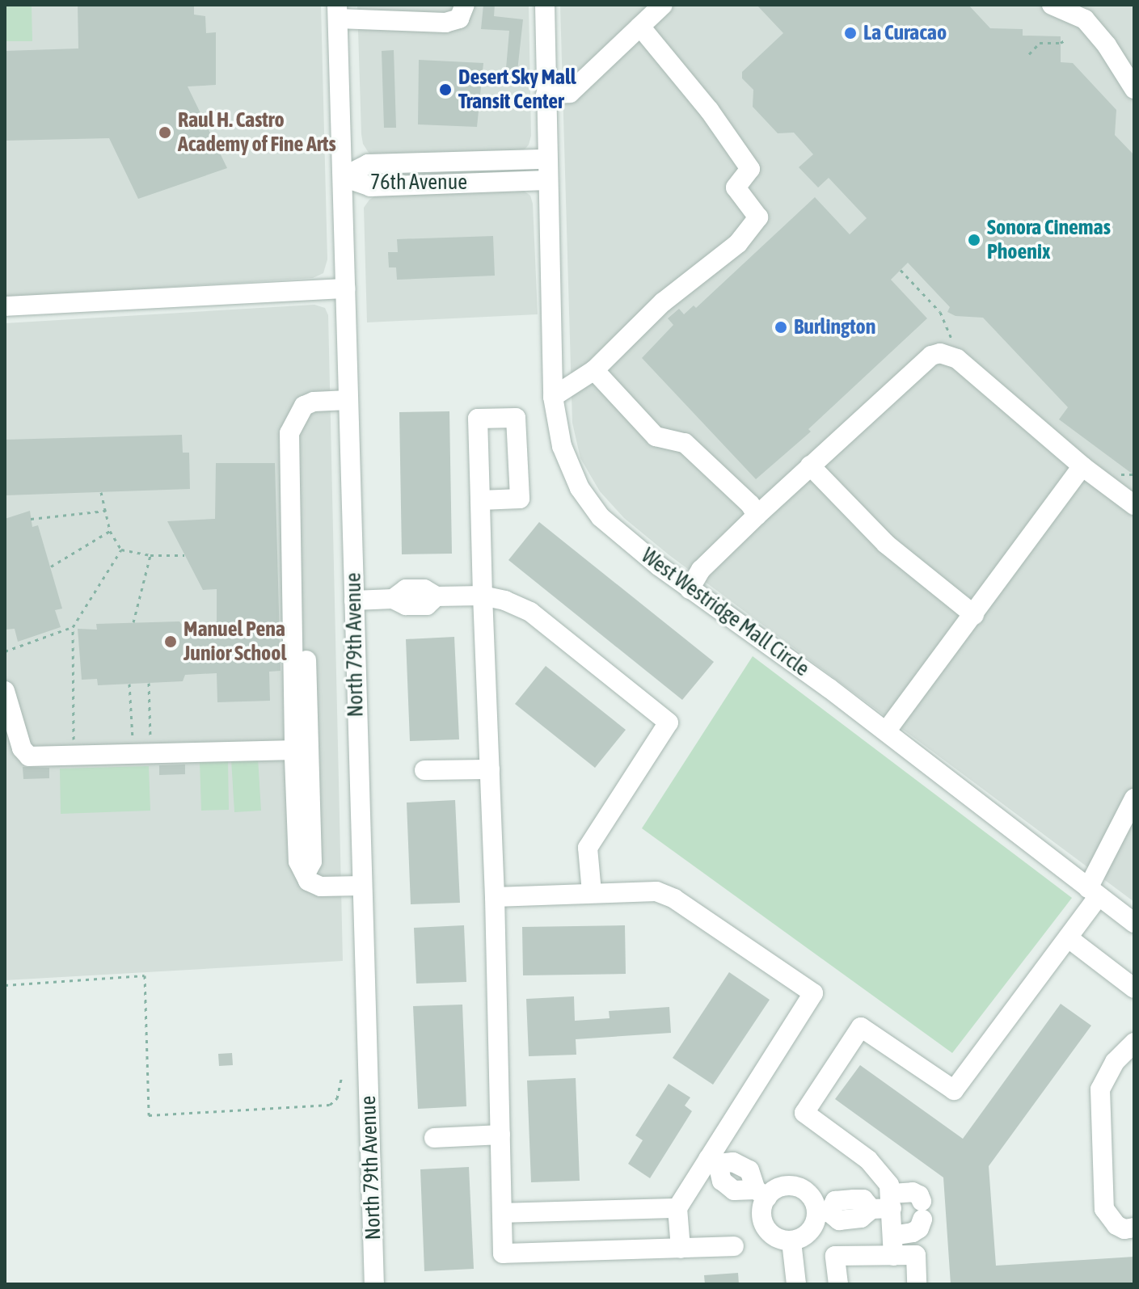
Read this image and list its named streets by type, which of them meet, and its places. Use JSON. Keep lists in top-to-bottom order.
{
  "streets": {
    "street": ["76th Avenue", "West Westridge Mall Circle", "North 79th Avenue"]
  },
  "crossings": [
    ["76th Avenue", "West Westridge Mall Circle"],
    ["76th Avenue", "North 79th Avenue"]
  ],
  "places": [
    "La Curacao",
    "Desert Sky Mall Transit Center",
    "Raul H. Castro Academy of Fine Arts",
    "Sonora Cinemas Phoenix",
    "Burlington",
    "Manuel Pena Junior School"
  ]
}
